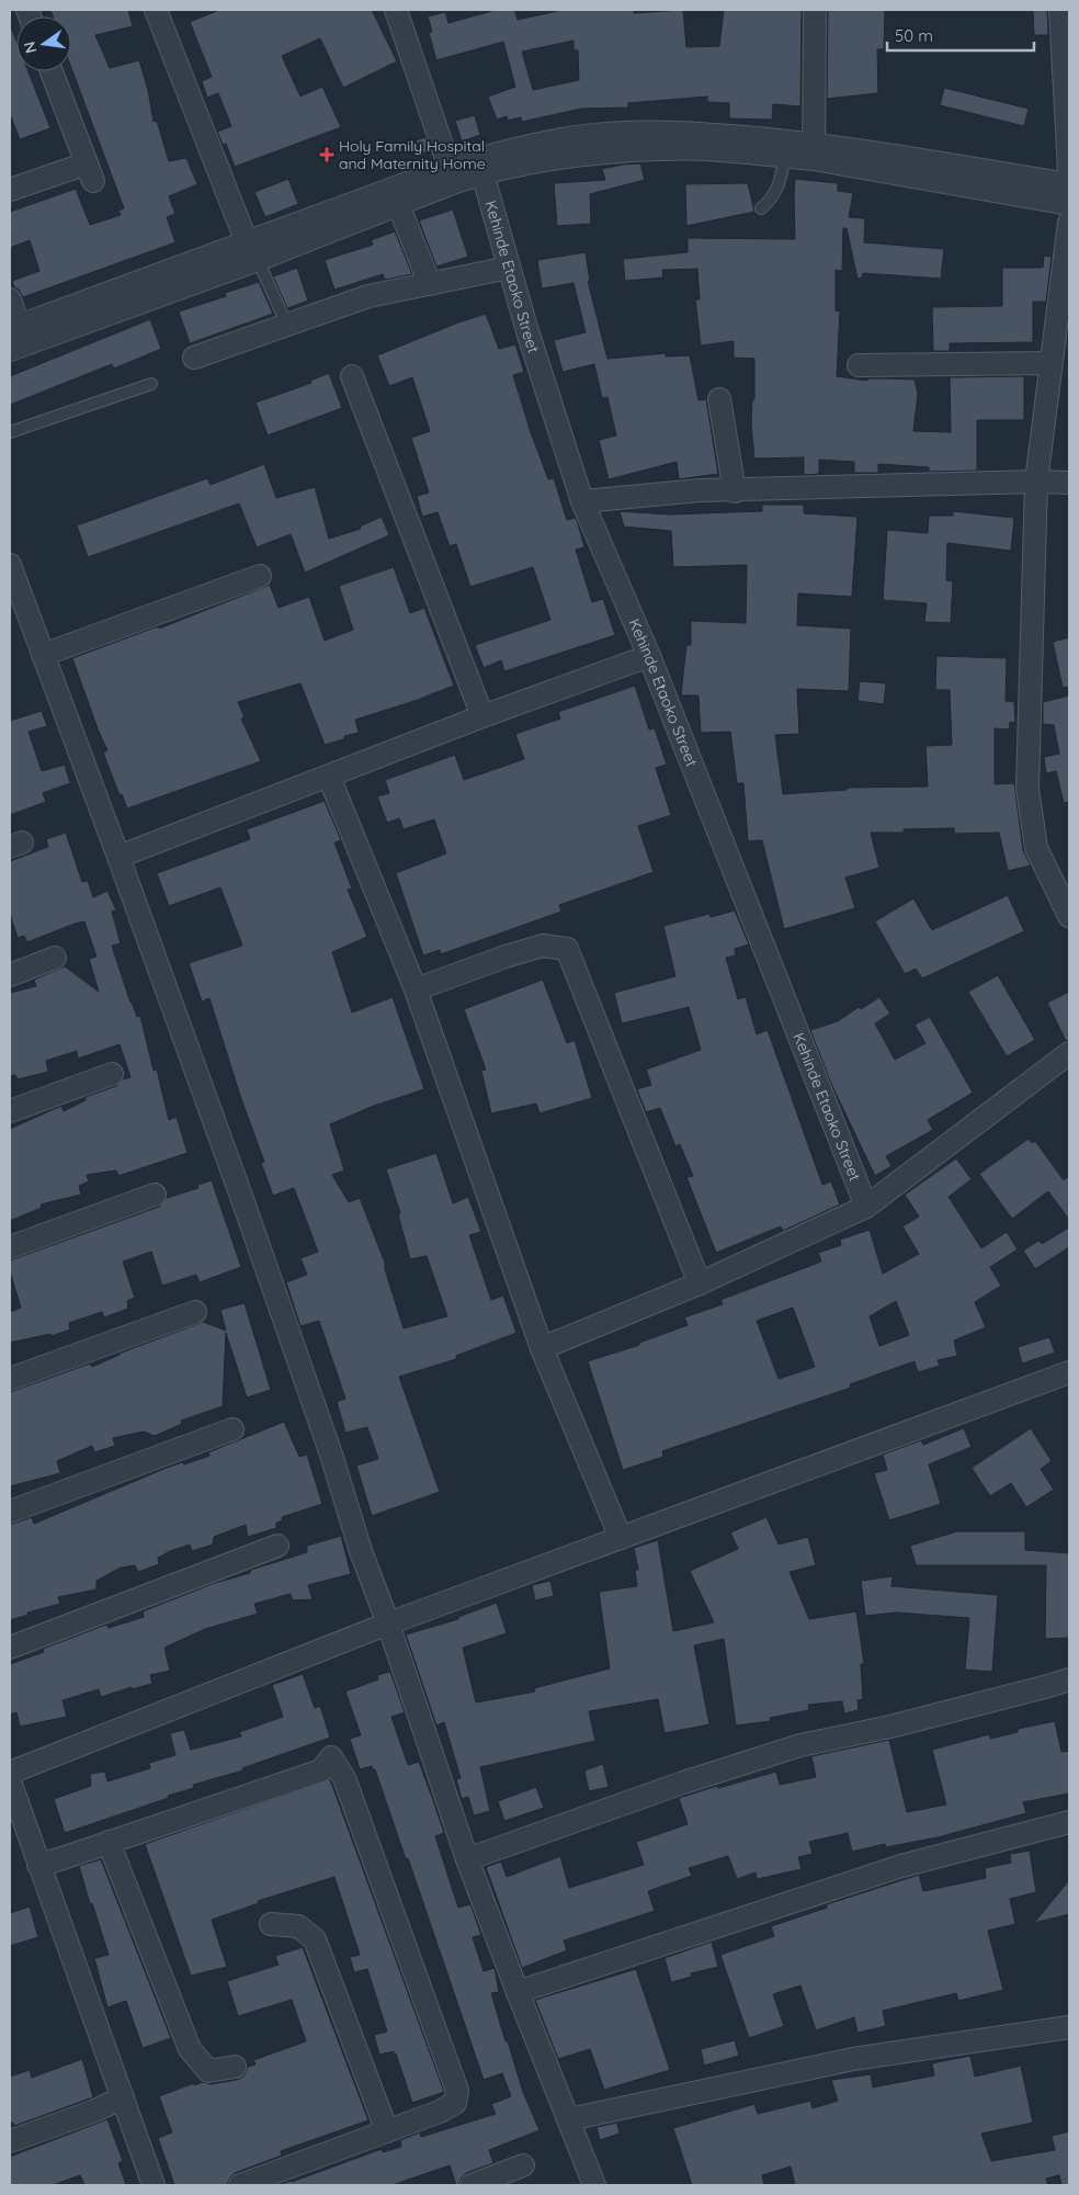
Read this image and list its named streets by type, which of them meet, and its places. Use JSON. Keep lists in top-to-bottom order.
{
  "streets": {
    "street": ["Kehinde Etaoko Street"]
  },
  "places": {
    "health": ["Holy Family Hospital and Maternity Home"]
  },
  "scale_bar": "50 m",
  "north": "left"
}
